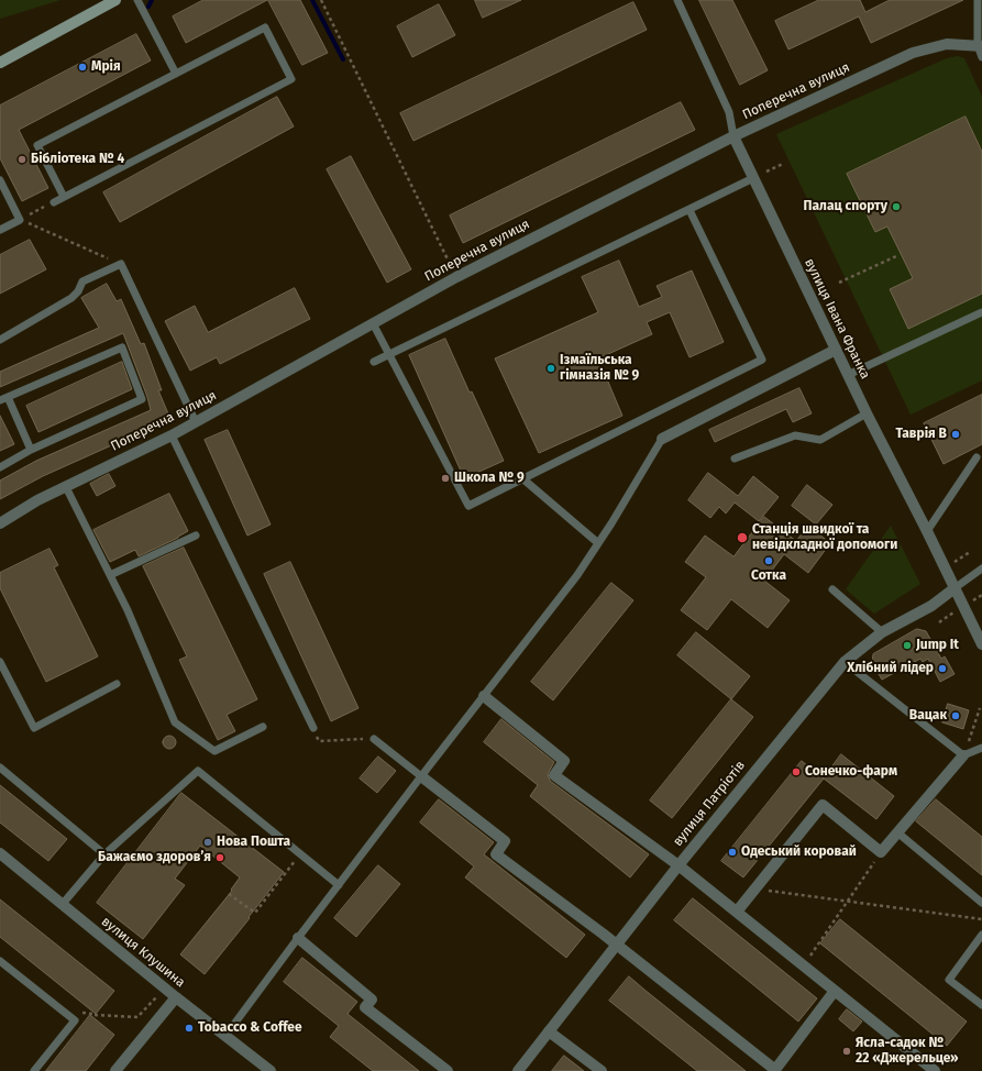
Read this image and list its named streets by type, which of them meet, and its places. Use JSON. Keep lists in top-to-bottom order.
{
  "streets": {
    "street": [
      "Поперечна вулиця",
      "вулиця Івана Франка",
      "вулиця Патріотів",
      "вулиця Клушина"
    ]
  },
  "crossings": [
    ["Поперечна вулиця", "вулиця Івана Франка"],
    ["вулиця Івана Франка", "вулиця Патріотів"]
  ],
  "places": [
    "Мрія",
    "Бібліотека № 4",
    "Палац спорту",
    "Ізмаїльська гімназія № 9",
    "Таврія В",
    "Школа № 9",
    "Станція швидкої та невідкладної допомоги",
    "Сотка",
    "Jump It",
    "Хлібний лідер",
    "Вацак",
    "Сонечко-фарм",
    "Нова Пошта",
    "Одеський коровай",
    "Бажаємо здоровʼя",
    "Tobacco & Coffee",
    "Ясла-садок № 22 «Джерельце»"
  ]
}
